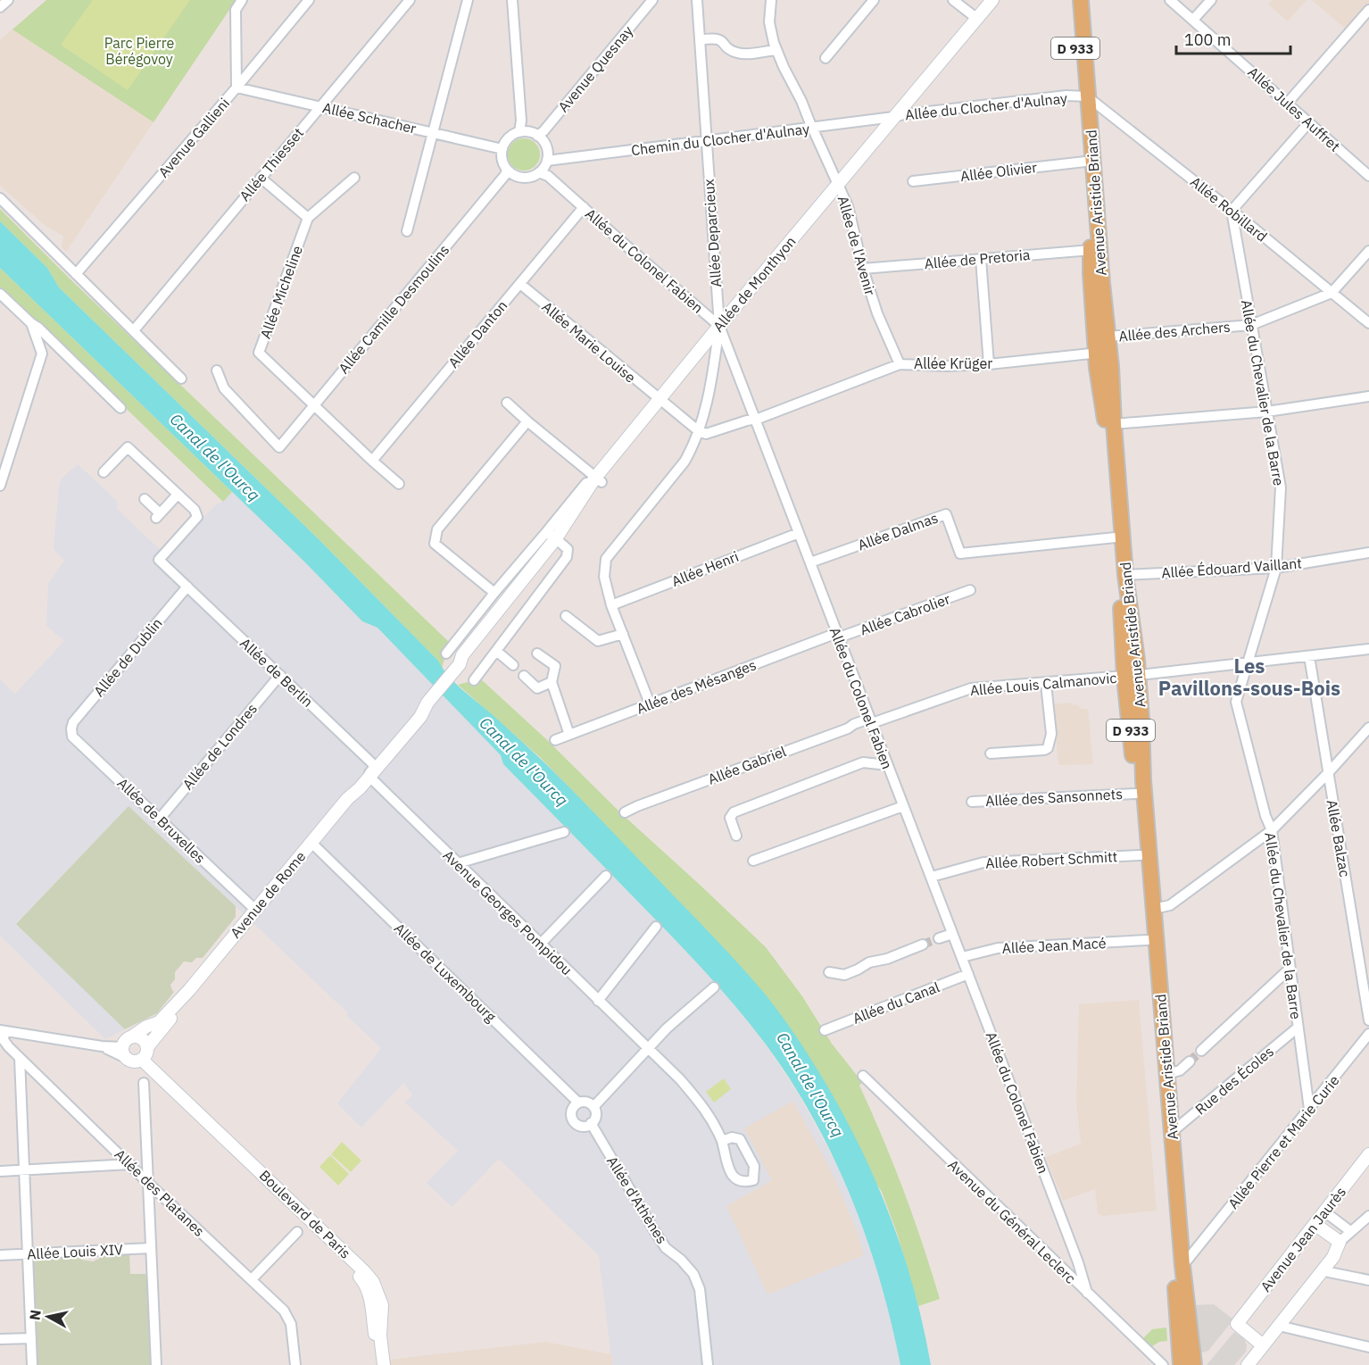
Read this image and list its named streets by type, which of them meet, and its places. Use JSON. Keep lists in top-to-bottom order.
{
  "streets": {
    "main road": ["D 933", "Avenue Aristide Briand"],
    "street": [
      "Avenue Quesnay",
      "Allée du Clocher d'Aulnay",
      "Allée Jules Auffret",
      "Allée Schacher",
      "Avenue Gallieni",
      "Chemin du Clocher d'Aulnay",
      "Allée Thiesset",
      "Allée Olivier",
      "Allée Robillard",
      "Allée Deparcieux",
      "Allée de l'Avenir",
      "Allée de Pretoria",
      "Allée du Colonel Fabien",
      "Allée de Monthyon",
      "Allée Micheline",
      "Allée Camille Desmoulins",
      "Allée des Archers",
      "Allée Danton",
      "Allée Marie Louise",
      "Allée Krüger",
      "Allée du Chevalier de la Barre",
      "Allée Dalmas",
      "Allée Édouard Vaillant",
      "Allée Henri",
      "Allée Cabrolier",
      "Allée de Dublin",
      "Allée de Berlin",
      "Allée Louis Calmanovic",
      "Allée des Mésanges",
      "Allée de Londres",
      "Allée Gabriel",
      "Allée des Sansonnets",
      "Allée de Bruxelles",
      "Allée Balzac",
      "Allée Robert Schmitt",
      "Avenue de Rome",
      "Avenue Georges Pompidou",
      "Allée Jean Macé",
      "Allée de Luxembourg",
      "Allée du Canal",
      "Rue des Écoles",
      "Allée Pierre et Marie Curie",
      "Allée des Platanes",
      "Allée d'Athènes",
      "Boulevard de Paris",
      "Avenue du Général Leclerc",
      "Avenue Jean Jaurès",
      "Allée Louis XIV"
    ]
  },
  "crossings": [
    ["Avenue Quesnay", "Allée Schacher"],
    ["Avenue Quesnay", "Chemin du Clocher d'Aulnay"],
    ["Avenue Quesnay", "Allée du Colonel Fabien"],
    ["Avenue Quesnay", "Allée Camille Desmoulins"],
    ["Allée du Clocher d'Aulnay", "Chemin du Clocher d'Aulnay"],
    ["Allée du Clocher d'Aulnay", "Avenue Aristide Briand"],
    ["Allée du Clocher d'Aulnay", "Allée Robillard"],
    ["Allée du Clocher d'Aulnay", "Allée de Monthyon"],
    ["Allée Schacher", "Avenue Gallieni"],
    ["Allée Schacher", "Chemin du Clocher d'Aulnay"],
    ["Allée Schacher", "Allée Thiesset"],
    ["Allée Schacher", "Allée du Colonel Fabien"],
    ["Allée Schacher", "Allée Camille Desmoulins"],
    ["Chemin du Clocher d'Aulnay", "Allée Deparcieux"],
    ["Chemin du Clocher d'Aulnay", "Allée de l'Avenir"],
    ["Chemin du Clocher d'Aulnay", "Allée du Colonel Fabien"],
    ["Chemin du Clocher d'Aulnay", "Allée de Monthyon"],
    ["Chemin du Clocher d'Aulnay", "Allée Camille Desmoulins"],
    ["Allée Olivier", "Avenue Aristide Briand"],
    ["Avenue Aristide Briand", "Allée Robillard"],
    ["Avenue Aristide Briand", "Allée de Pretoria"],
    ["Avenue Aristide Briand", "Allée des Archers"],
    ["Avenue Aristide Briand", "Allée Krüger"],
    ["Avenue Aristide Briand", "Allée Dalmas"],
    ["Avenue Aristide Briand", "Allée Édouard Vaillant"],
    ["Avenue Aristide Briand", "Allée Louis Calmanovic"],
    ["Avenue Aristide Briand", "Allée des Sansonnets"],
    ["Avenue Aristide Briand", "Allée Robert Schmitt"],
    ["Avenue Aristide Briand", "Allée Jean Macé"],
    ["Avenue Aristide Briand", "Rue des Écoles"],
    ["Avenue Aristide Briand", "Allée Pierre et Marie Curie"],
    ["Allée Robillard", "Allée des Archers"],
    ["Allée Robillard", "Allée du Chevalier de la Barre"],
    ["Allée Deparcieux", "Allée du Colonel Fabien"],
    ["Allée Deparcieux", "Allée de Monthyon"],
    ["Allée de l'Avenir", "Allée de Pretoria"],
    ["Allée de l'Avenir", "Allée de Monthyon"],
    ["Allée de l'Avenir", "Allée Krüger"],
    ["Allée du Colonel Fabien", "Allée de Monthyon"],
    ["Allée du Colonel Fabien", "Allée Camille Desmoulins"],
    ["Allée du Colonel Fabien", "Allée Danton"],
    ["Allée du Colonel Fabien", "Allée Krüger"],
    ["Allée du Colonel Fabien", "Allée Dalmas"],
    ["Allée du Colonel Fabien", "Allée Henri"],
    ["Allée du Colonel Fabien", "Allée Cabrolier"],
    ["Allée du Colonel Fabien", "Allée Louis Calmanovic"],
    ["Allée du Colonel Fabien", "Allée des Mésanges"],
    ["Allée du Colonel Fabien", "Allée Gabriel"],
    ["Allée du Colonel Fabien", "Allée Robert Schmitt"],
    ["Allée du Colonel Fabien", "Allée Jean Macé"],
    ["Allée du Colonel Fabien", "Allée du Canal"],
    ["Allée du Colonel Fabien", "Avenue du Général Leclerc"],
    ["Allée de Monthyon", "Allée Marie Louise"],
    ["Allée de Monthyon", "Avenue de Rome"],
    ["Allée Micheline", "Allée Camille Desmoulins"],
    ["Allée des Archers", "Allée du Chevalier de la Barre"],
    ["Allée Danton", "Allée Marie Louise"],
    ["Allée Marie Louise", "Allée Krüger"],
    ["Allée du Chevalier de la Barre", "Allée Édouard Vaillant"],
    ["Allée du Chevalier de la Barre", "Allée Louis Calmanovic"],
    ["Allée du Chevalier de la Barre", "Rue des Écoles"],
    ["Allée du Chevalier de la Barre", "Allée Pierre et Marie Curie"],
    ["Allée Cabrolier", "Allée des Mésanges"],
    ["Allée de Dublin", "Allée de Berlin"],
    ["Allée de Dublin", "Allée de Bruxelles"],
    ["Allée de Berlin", "Allée de Londres"],
    ["Allée de Berlin", "Avenue de Rome"],
    ["Allée Louis Calmanovic", "Allée Gabriel"],
    ["Allée Louis Calmanovic", "Allée Balzac"],
    ["Allée de Londres", "Allée de Bruxelles"],
    ["Allée de Bruxelles", "Avenue de Rome"],
    ["Avenue de Rome", "Avenue Georges Pompidou"],
    ["Avenue de Rome", "Allée de Luxembourg"],
    ["Avenue de Rome", "Boulevard de Paris"],
    ["Allée de Luxembourg", "Allée d'Athènes"]
  ],
  "districts": ["Les Pavillons-sous-Bois"],
  "water": ["Canal de l'Ourcq"],
  "parks": ["Parc Pierre Bérégovoy"],
  "scale_bar": "100 m",
  "north": "left"
}
